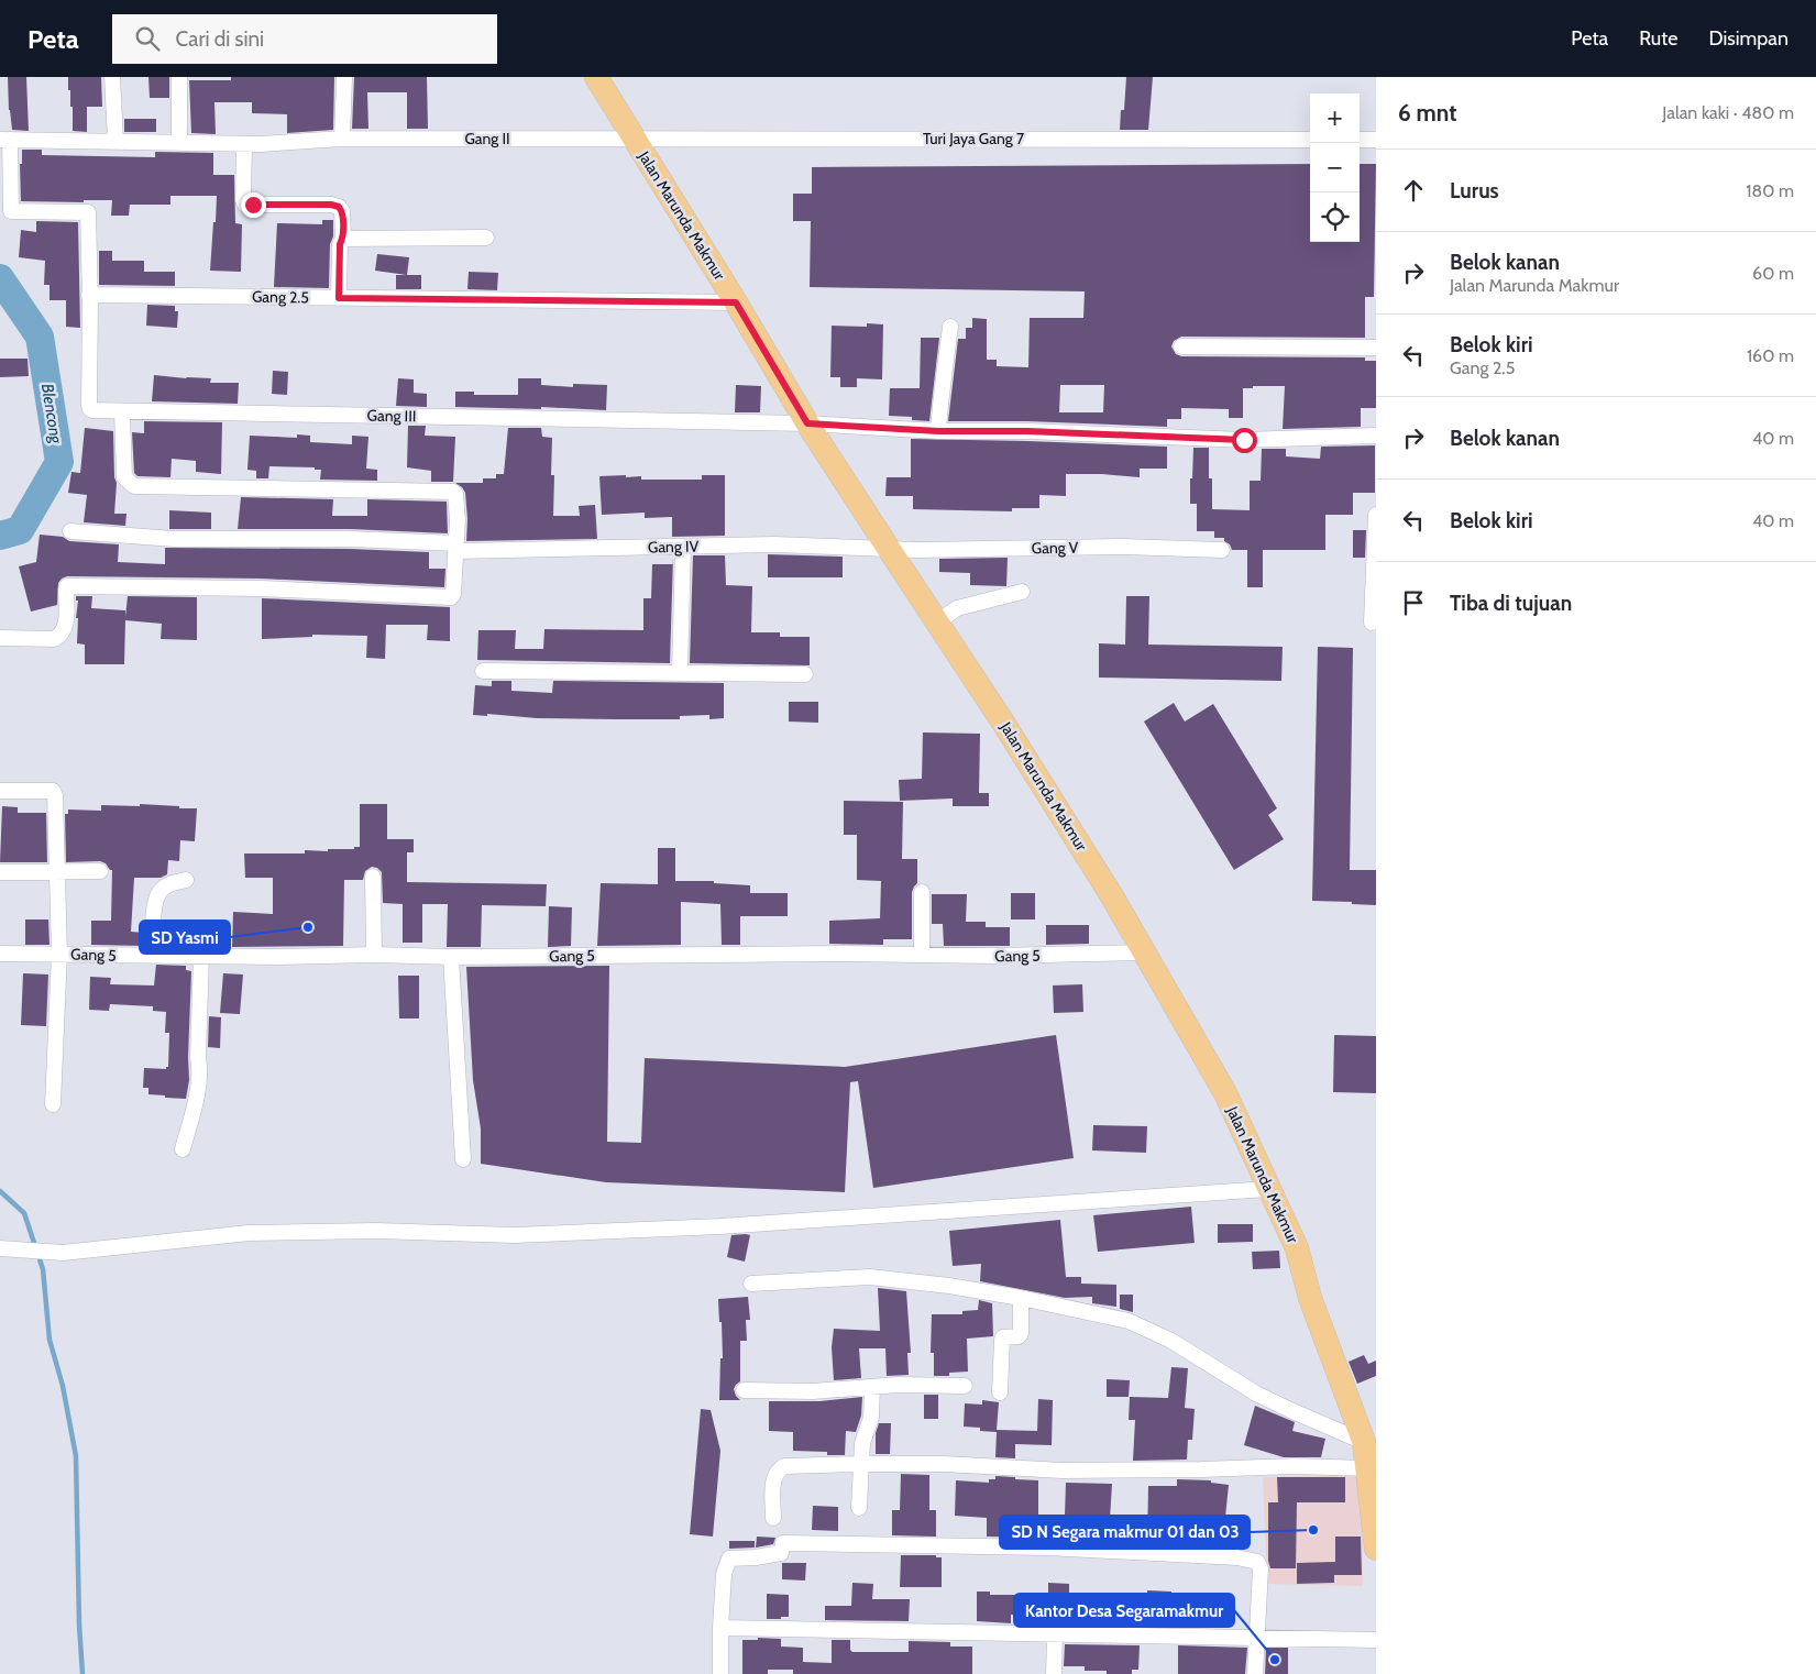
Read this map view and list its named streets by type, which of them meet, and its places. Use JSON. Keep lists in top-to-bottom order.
{
  "streets": {
    "main road": ["Jalan Marunda Makmur"],
    "street": [
      "Gang II",
      "Turi Jaya Gang 7",
      "Gang 2.5",
      "Gang III",
      "Gang IV",
      "Gang V",
      "Gang 5"
    ]
  },
  "crossings": [
    ["Gang II", "Turi Jaya Gang 7"],
    ["Gang II", "Jalan Marunda Makmur"],
    ["Turi Jaya Gang 7", "Jalan Marunda Makmur"],
    ["Jalan Marunda Makmur", "Gang 2.5"],
    ["Jalan Marunda Makmur", "Gang III"],
    ["Jalan Marunda Makmur", "Gang IV"],
    ["Jalan Marunda Makmur", "Gang V"],
    ["Jalan Marunda Makmur", "Gang 5"],
    ["Gang 2.5", "Gang III"],
    ["Gang IV", "Gang V"]
  ],
  "water": ["Blencong"],
  "places": ["SD Yasmi", "SD N Segara makmur 01 dan 03", "Kantor Desa Segaramakmur"],
  "page": {
    "header": "Peta",
    "search": "Cari di sini",
    "nav": ["Peta", "Rute", "Disimpan"],
    "heading": ["6 mnt", "Jalan kaki · 480 m"],
    "map_buttons": ["+", "−"],
    "list": [
      ["Lurus", "180 m"],
      ["Belok kanan", "Jalan Marunda Makmur", "60 m"],
      ["Belok kiri", "Gang 2.5", "160 m"],
      ["Belok kanan", "40 m"],
      ["Belok kiri", "40 m"],
      "Tiba di tujuan"
    ]
  }
}
